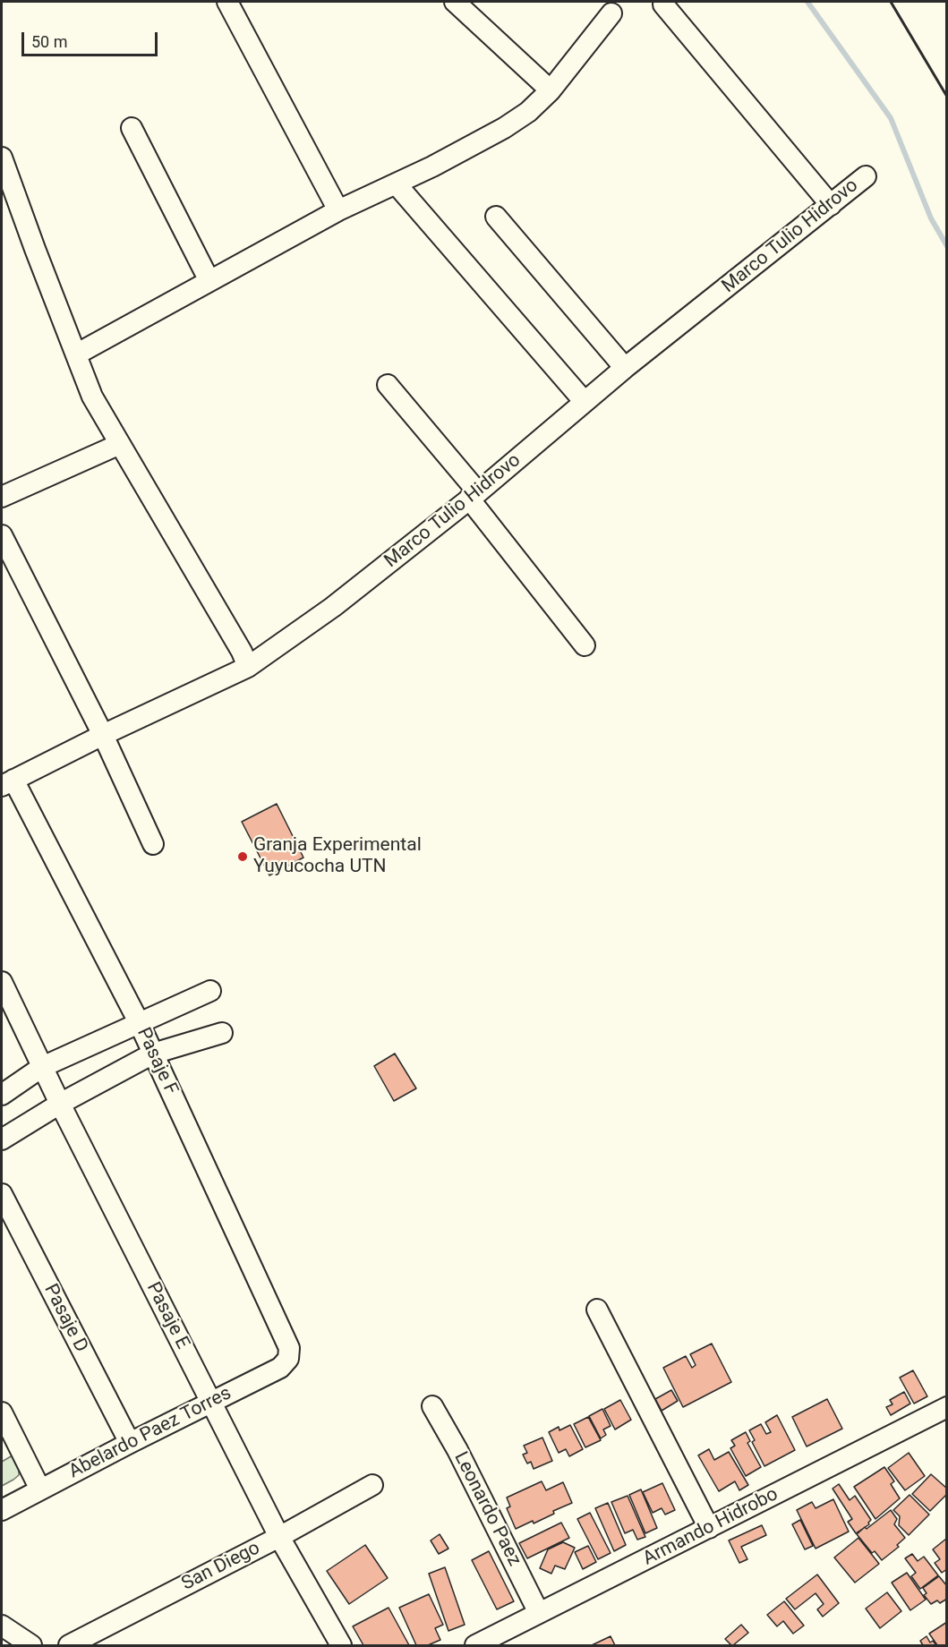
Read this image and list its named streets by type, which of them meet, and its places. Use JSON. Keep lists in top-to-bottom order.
{
  "streets": {
    "street": [
      "Marco Tulio Hidrovo",
      "Pasaje F",
      "Pasaje E",
      "Pasaje D",
      "Abelardo Paez Torres",
      "Leonardo Paez",
      "Armando Hidrobo",
      "San Diego"
    ]
  },
  "crossings": [
    ["Marco Tulio Hidrovo", "Pasaje F"],
    ["Pasaje F", "Abelardo Paez Torres"],
    ["Pasaje E", "Abelardo Paez Torres"],
    ["Pasaje E", "San Diego"],
    ["Pasaje D", "Abelardo Paez Torres"],
    ["Leonardo Paez", "Armando Hidrobo"]
  ],
  "places": ["Granja Experimental Yuyucocha UTN"],
  "scale_bar": "50 m"
}
